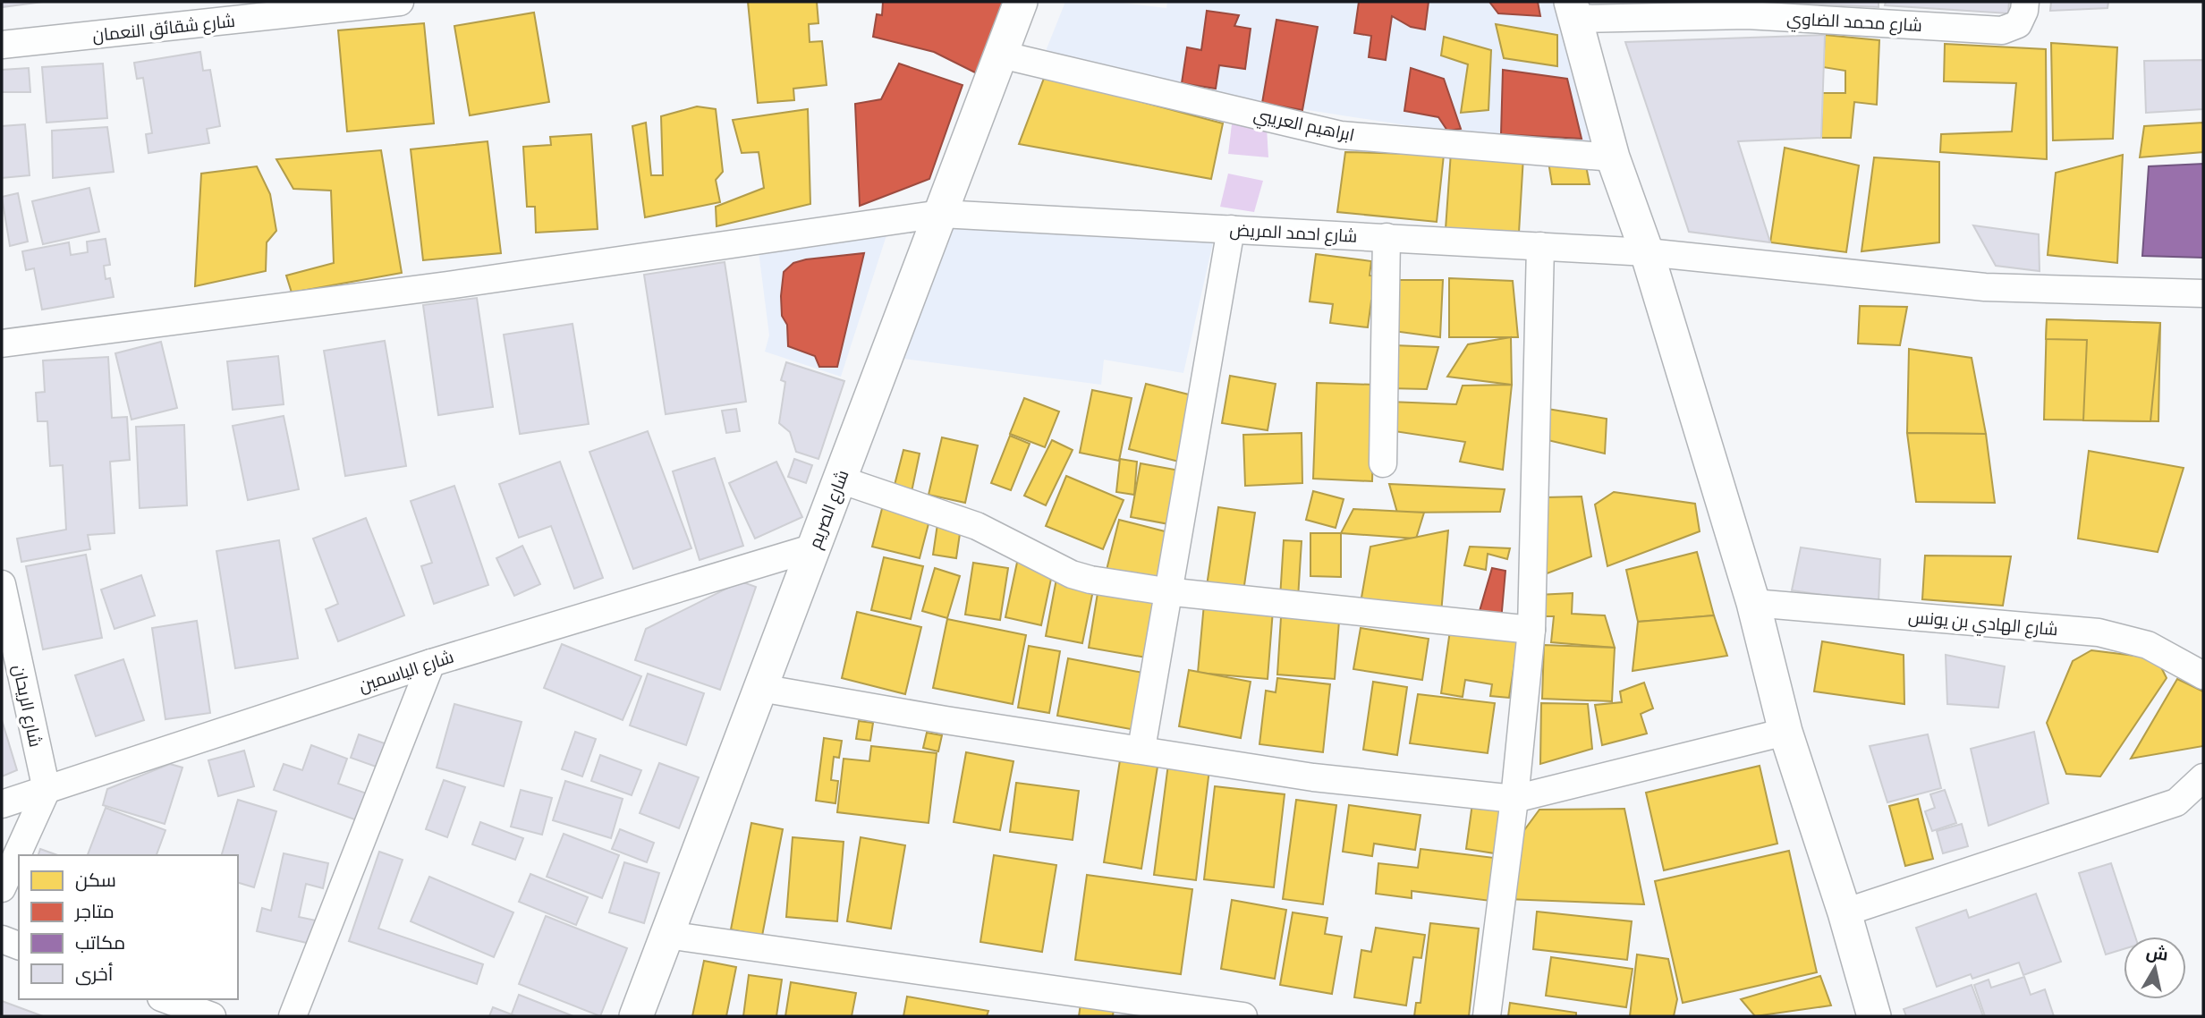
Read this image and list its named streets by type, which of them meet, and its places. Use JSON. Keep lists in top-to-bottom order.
{
  "streets": {
    "street": [
      "شارع محمد الضاوي",
      "شارع شقائق النعمان",
      "ابراهيم العريبي",
      "شارع احمد المريض",
      "شارع الصريم",
      "شارع الهادي بن يونس",
      "شارع الياسمين",
      "شارع الريحان"
    ]
  },
  "crossings": [
    ["ابراهيم العريبي", "شارع الصريم"],
    ["شارع احمد المريض", "شارع الصريم"],
    ["شارع الصريم", "شارع الياسمين"],
    ["شارع الياسمين", "شارع الريحان"]
  ],
  "legend": [
    "سكن",
    "متاجر",
    "مكاتب",
    "أخرى"
  ],
  "north": "top"
}
